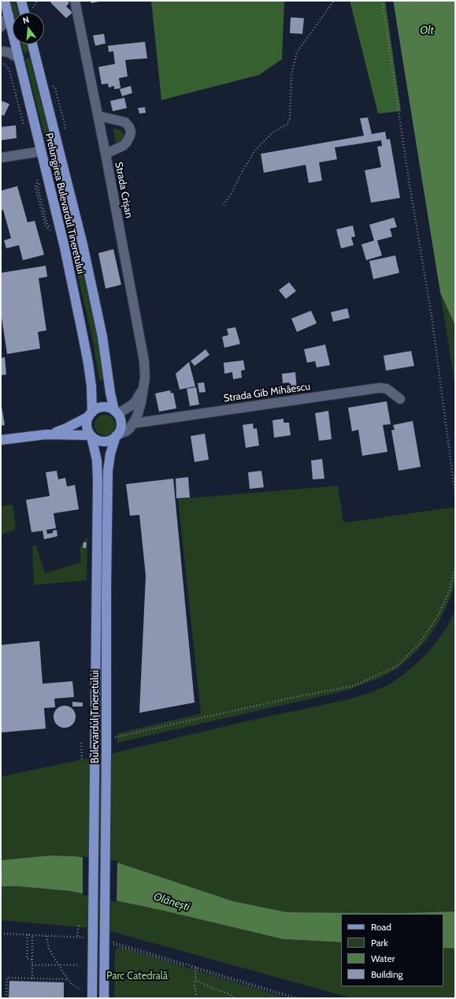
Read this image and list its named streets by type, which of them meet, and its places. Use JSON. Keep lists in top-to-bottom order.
{
  "streets": {
    "main road": ["Prelungirea Bulevardul Tineretului", "Bulevardul Tineretului"],
    "street": ["Strada Crișan", "Strada Gib Mihăescu"]
  },
  "crossings": [
    ["Strada Crișan", "Prelungirea Bulevardul Tineretului"],
    ["Strada Crișan", "Strada Gib Mihăescu"],
    ["Strada Crișan", "Bulevardul Tineretului"],
    ["Prelungirea Bulevardul Tineretului", "Bulevardul Tineretului"]
  ],
  "water": ["Olt", "Olănești"],
  "parks": ["Parc Catedrală"],
  "legend": [
    "Road",
    "Park",
    "Water",
    "Building"
  ],
  "north": "top"
}
